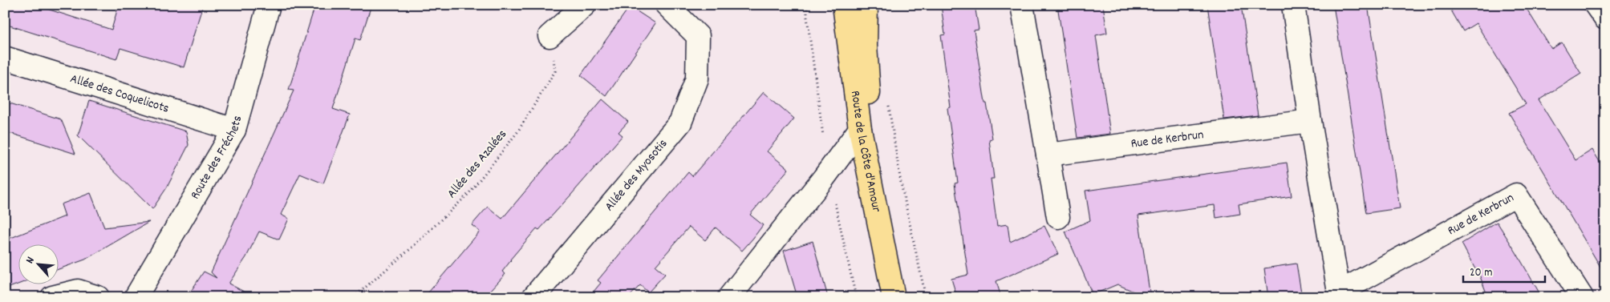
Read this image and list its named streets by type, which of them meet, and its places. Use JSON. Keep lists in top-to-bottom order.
{
  "streets": {
    "main road": ["Route de la Côte d'Amour"],
    "street": [
      "Allée des Coquelicots",
      "Rue de Kerbrun",
      "Route des Fréchets",
      "Allée des Myosotis"
    ],
    "path": ["Allée des Azalées"]
  },
  "crossings": [
    ["Allée des Coquelicots", "Route des Fréchets"]
  ],
  "scale_bar": "20 m",
  "north": "top left"
}
